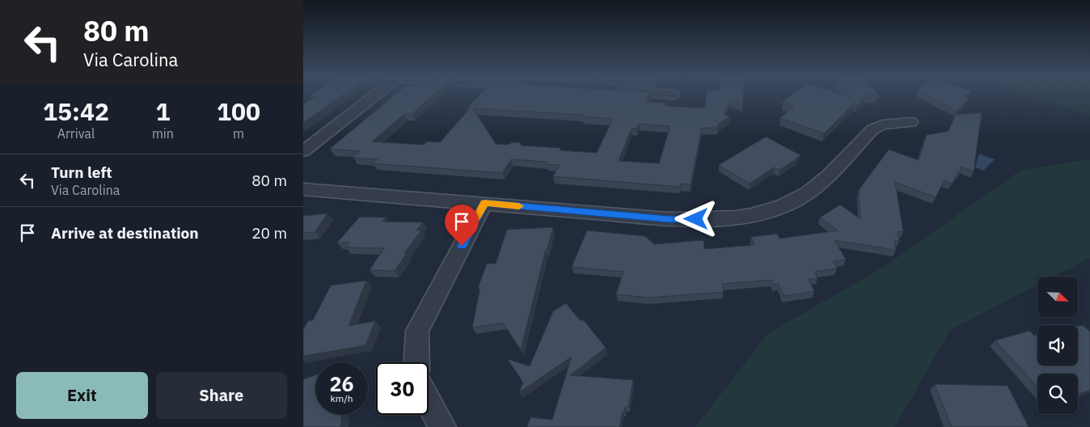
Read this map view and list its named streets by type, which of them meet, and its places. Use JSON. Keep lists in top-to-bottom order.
{
  "north": "bottom right",
  "page": {
    "turn": ["80 m", "Via Carolina"],
    "eta": [
      "15:42",
      "Arrival",
      "1",
      "min",
      "100",
      "m"
    ],
    "list": [
      {
        "name": "Turn left",
        "note": "Via Carolina",
        "value": "80 m"
      },
      {
        "name": "Arrive at destination",
        "value": "20 m"
      }
    ],
    "speed": "26 km/h",
    "limit": "30",
    "buttons": ["Exit", "Share"]
  }
}
